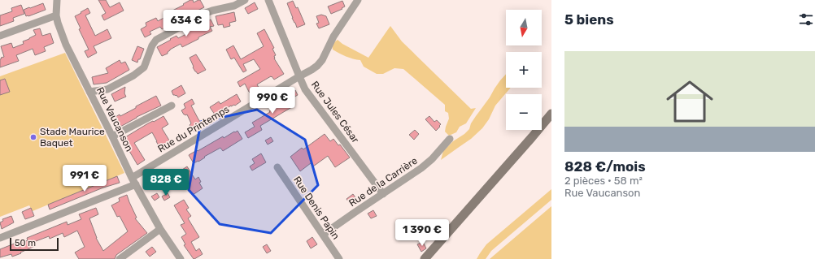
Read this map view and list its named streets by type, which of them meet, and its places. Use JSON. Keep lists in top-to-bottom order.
{
  "streets": {
    "street": [
      "Rue Jules César",
      "Rue Vaucanson",
      "Rue du Printemps",
      "Rue de la Carrière",
      "Rue Denis Papin"
    ]
  },
  "crossings": [
    ["Rue Jules César", "Rue du Printemps"],
    ["Rue Jules César", "Rue de la Carrière"],
    ["Rue Vaucanson", "Rue du Printemps"],
    ["Rue de la Carrière", "Rue Denis Papin"]
  ],
  "places": ["Stade Maurice Baquet"],
  "scale_bar": "50 m",
  "north": "bottom",
  "page": {
    "heading": "5 biens",
    "map_buttons": ["+", "−"],
    "price": [
      "634 €",
      "990 €",
      "991 €",
      "828 €",
      "1 390 €"
    ],
    "list": [
      {
        "name": "828 €/mois",
        "note": "2 pièces · 58 m² · Rue Vaucanson"
      }
    ],
    "scale": "50 m"
  }
}
